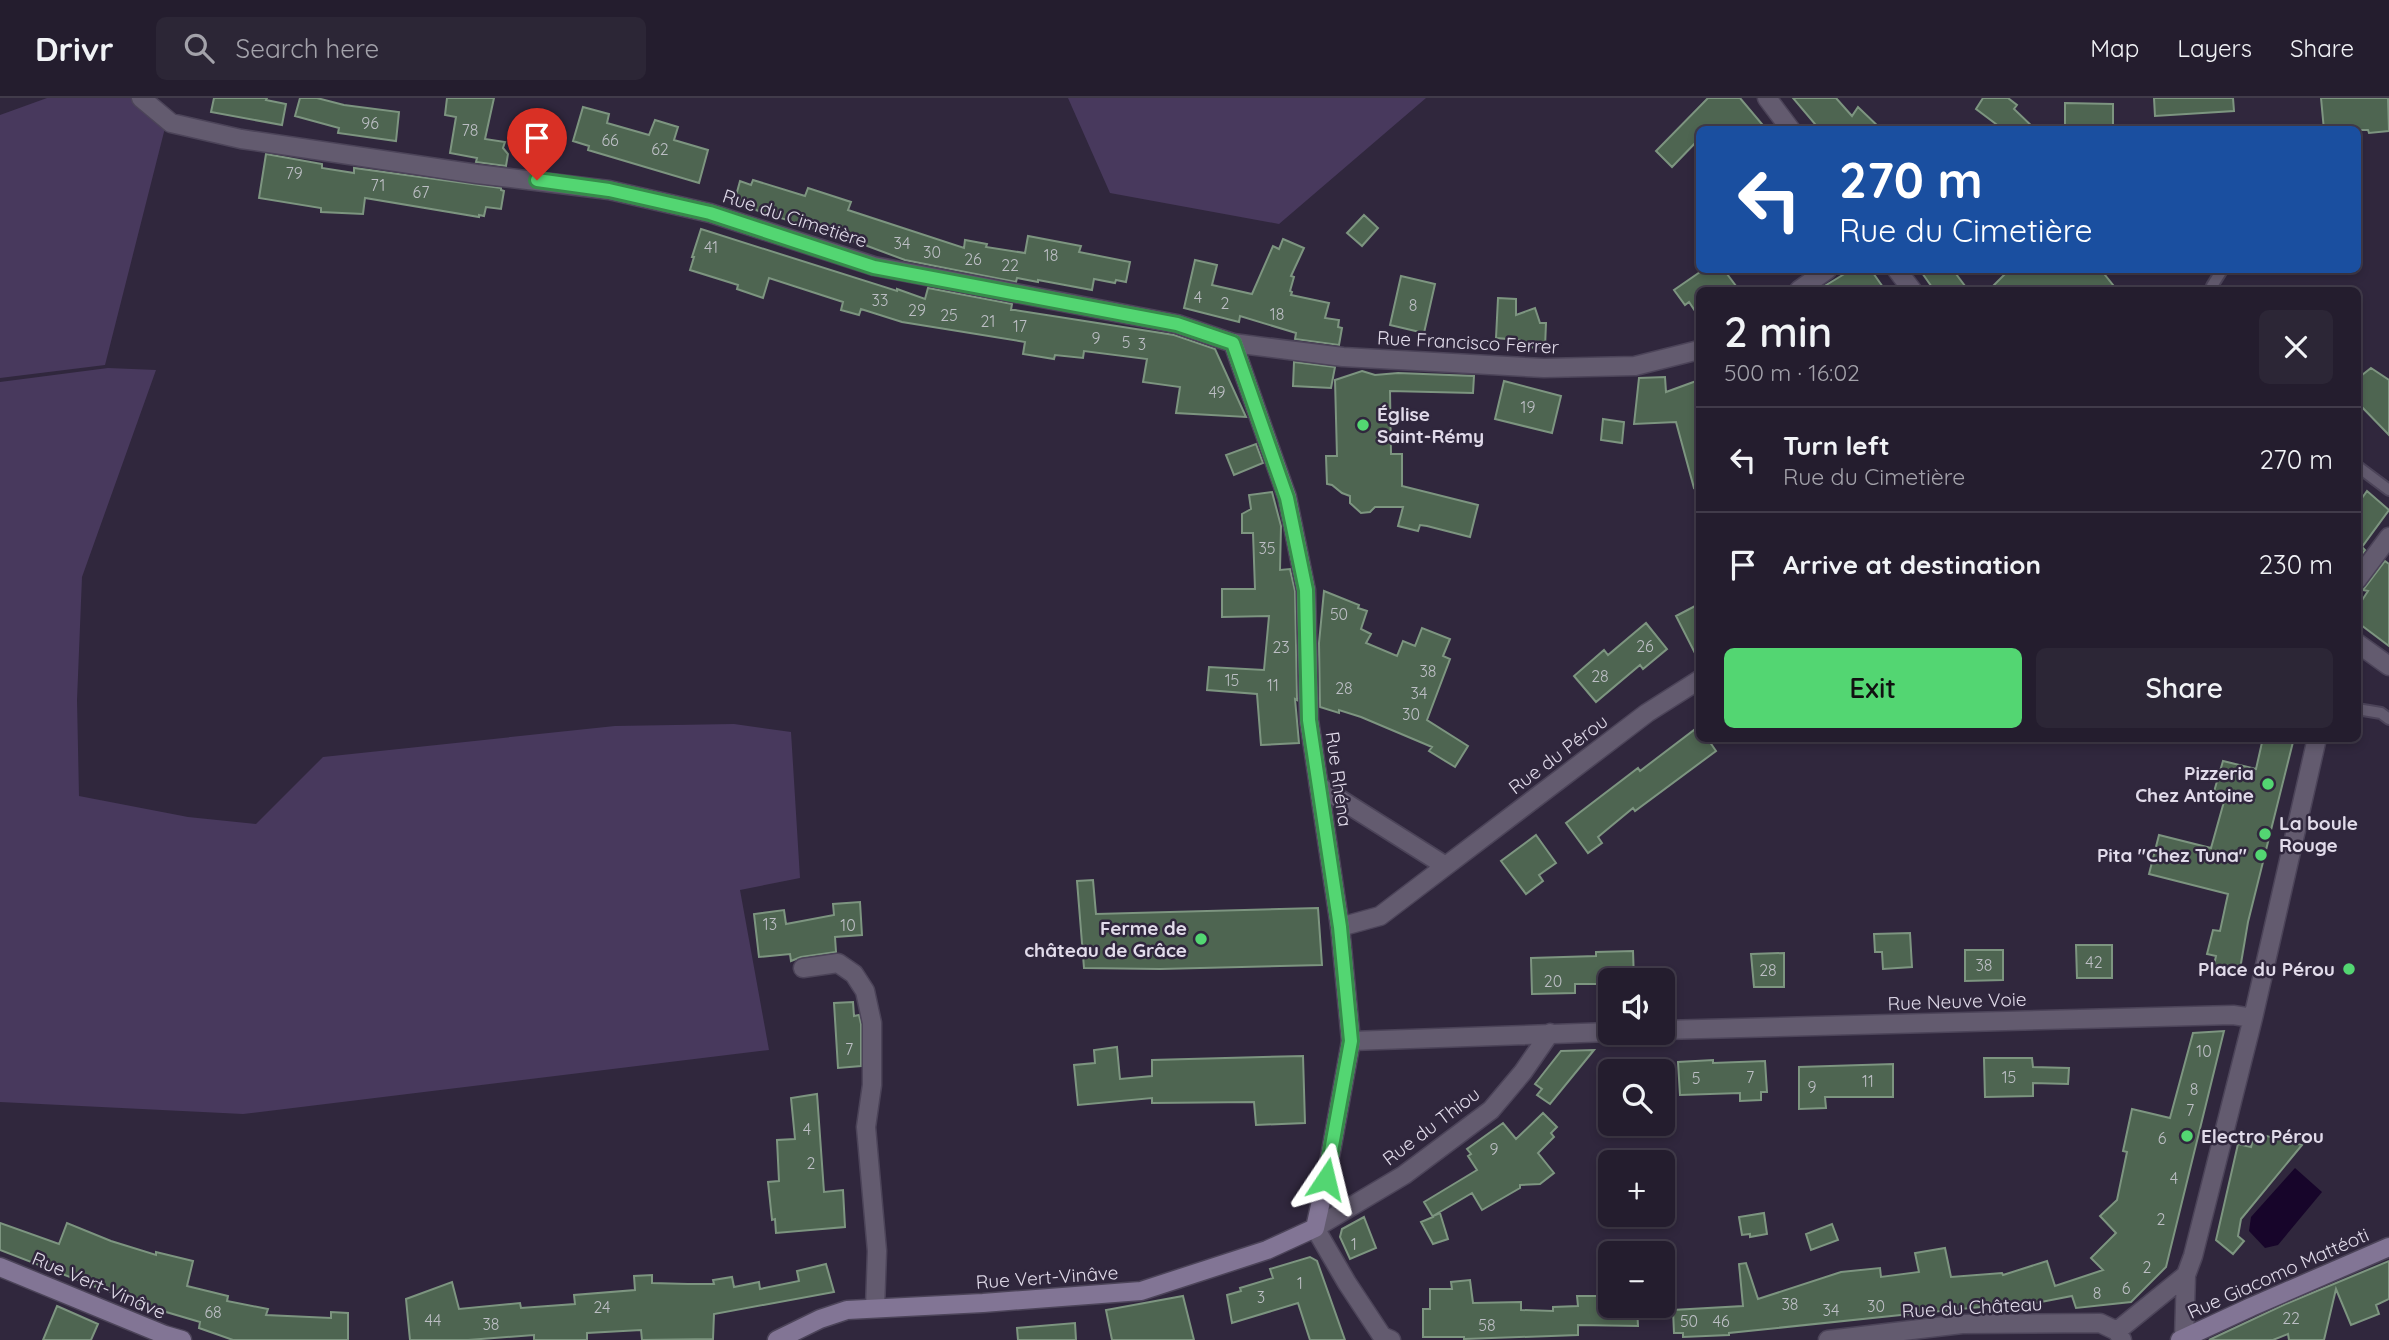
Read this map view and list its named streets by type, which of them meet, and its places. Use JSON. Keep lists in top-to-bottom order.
{
  "streets": {
    "street": [
      "Rue du Cimetière",
      "Rue Francisco Ferrer",
      "Rue du Pérou",
      "Rue Rhéna",
      "Rue Neuve Voie",
      "Rue du Thiou",
      "Rue Giacomo Mattéoti",
      "Rue Vert-Vinâve",
      "Rue du Château"
    ]
  },
  "crossings": [
    ["Rue du Cimetière", "Rue Francisco Ferrer"],
    ["Rue du Cimetière", "Rue Rhéna"],
    ["Rue Francisco Ferrer", "Rue Rhéna"],
    ["Rue du Pérou", "Rue Rhéna"],
    ["Rue Rhéna", "Rue du Thiou"],
    ["Rue Rhéna", "Rue Vert-Vinâve"],
    ["Rue du Thiou", "Rue Vert-Vinâve"]
  ],
  "places": [
    "Église Saint-Rémy",
    "Pizzeria Chez Antoine",
    "La boule Rouge",
    "Pita \"Chez Tuna\"",
    "Ferme de château de Grâce",
    "Place du Pérou",
    "Electro Pérou"
  ],
  "house_numbers": [
    "96",
    "78",
    "66",
    "62",
    "79",
    "71",
    "67",
    "34",
    "41",
    "30",
    "18",
    "26",
    "22",
    "4",
    "33",
    "2",
    "8",
    "29",
    "18",
    "25",
    "21",
    "17",
    "9",
    "5",
    "3",
    "49",
    "19",
    "35",
    "50",
    "26",
    "23",
    "38",
    "28",
    "15",
    "11",
    "28",
    "34",
    "30",
    "13",
    "10",
    "42",
    "38",
    "28",
    "20",
    "7",
    "10",
    "7",
    "15",
    "5",
    "11",
    "9",
    "8",
    "7",
    "4",
    "6",
    "9",
    "2",
    "4",
    "2",
    "1",
    "2",
    "1",
    "6",
    "8",
    "3",
    "38",
    "30",
    "24",
    "34",
    "68",
    "22",
    "44",
    "50",
    "46",
    "38",
    "58"
  ],
  "page": {
    "header": "Drivr",
    "search": "Search here",
    "nav": ["Map", "Layers", "Share"],
    "turn": ["270 m", "Rue du Cimetière"],
    "heading": ["2 min", "500 m · 16:02"],
    "list": [
      {
        "name": "Turn left",
        "note": "Rue du Cimetière",
        "value": "270 m"
      },
      {
        "name": "Arrive at destination",
        "value": "230 m"
      }
    ],
    "buttons": ["Exit", "Share"],
    "map_buttons": ["+", "−"]
  }
}
